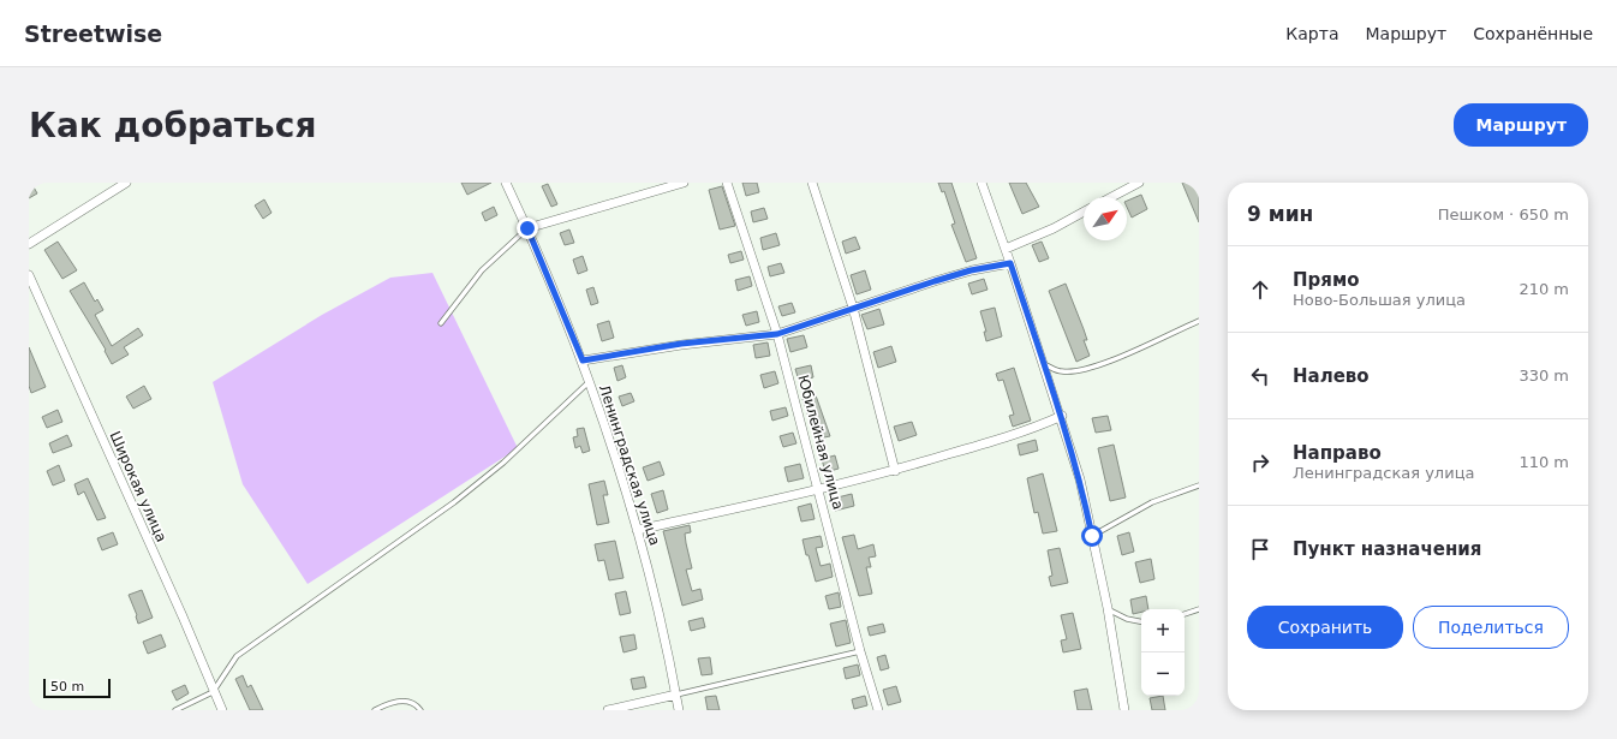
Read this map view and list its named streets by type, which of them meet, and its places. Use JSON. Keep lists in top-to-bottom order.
{
  "streets": {
    "street": ["Юбилейная улица", "Ленинградская улица", "Широкая улица"]
  },
  "scale_bar": "50 m",
  "north": "top right",
  "page": {
    "header": "Streetwise",
    "nav": ["Карта", "Маршрут", "Сохранённые"],
    "buttons": [
      "Маршрут",
      ["Сохранить", "Поделиться"]
    ],
    "title": "Как добраться",
    "heading": ["9 мин", "Пешком · 650 m"],
    "list": [
      ["Прямо", "Ново-Большая улица", "210 m"],
      ["Налево", "330 m"],
      ["Направо", "Ленинградская улица", "110 m"],
      "Пункт назначения"
    ],
    "map_buttons": ["+", "−"],
    "scale": "50 m"
  }
}
